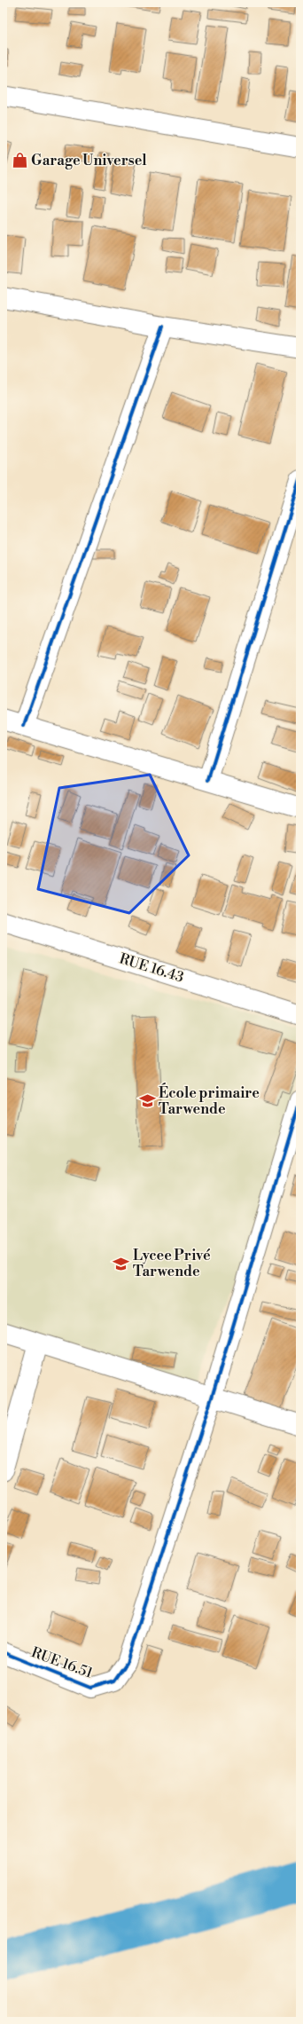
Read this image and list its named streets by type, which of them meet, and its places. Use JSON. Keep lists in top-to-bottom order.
{
  "streets": {
    "street": ["RUE 16.43", "RUE 16.51"]
  },
  "places": {
    "shop": ["Garage Universel"],
    "school or university": ["École primaire Tarwende", "Lycee Privé Tarwende"]
  }
}
